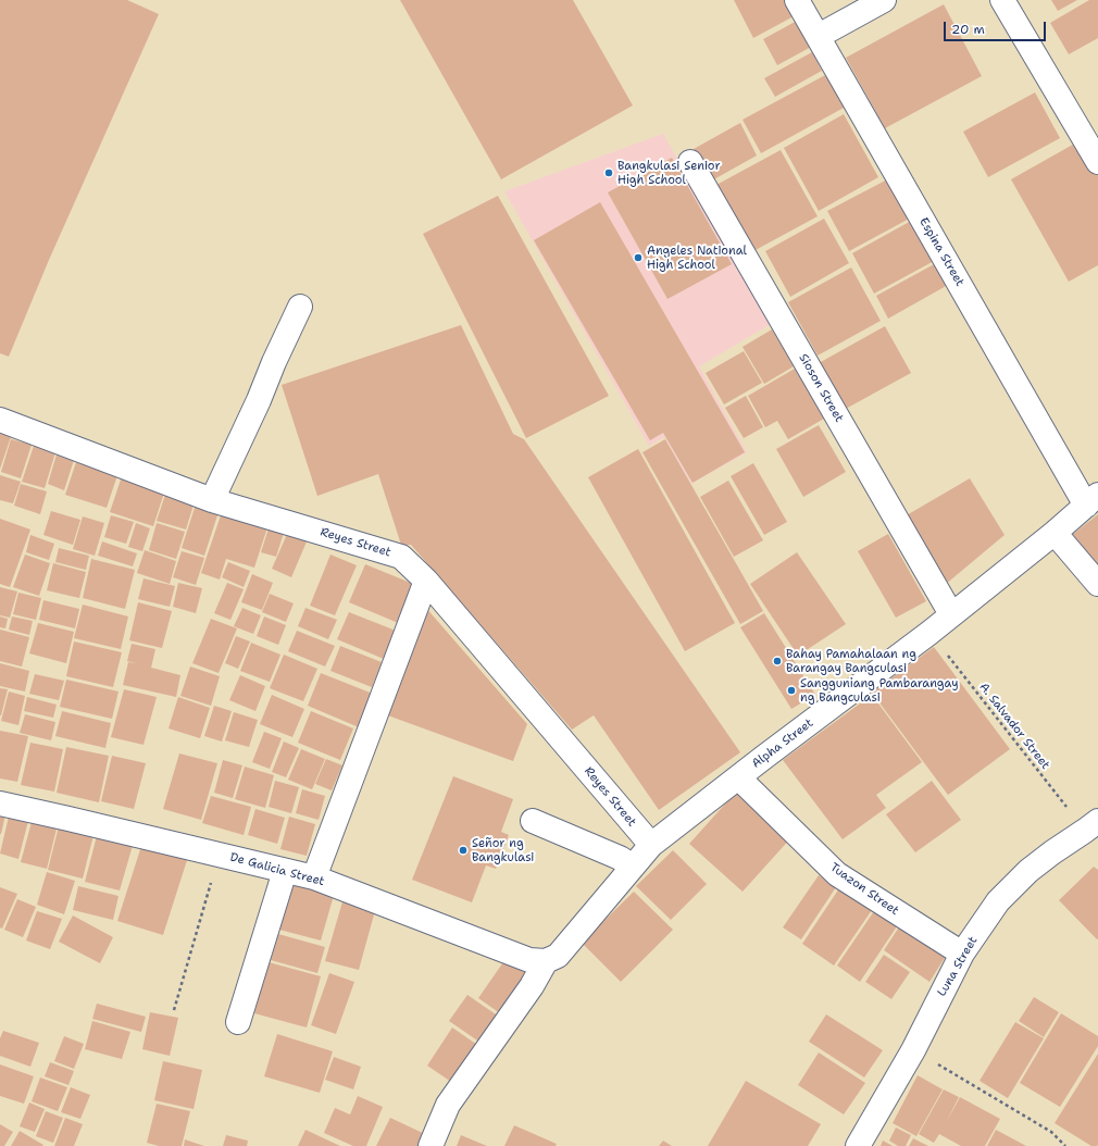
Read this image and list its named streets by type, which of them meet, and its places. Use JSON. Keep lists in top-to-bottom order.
{
  "streets": {
    "street": [
      "Espina Street",
      "Sioson Street",
      "Reyes Street",
      "Alpha Street",
      "De Galicia Street",
      "Tuazon Street",
      "Luna Street"
    ],
    "path": ["A. Salvador Street"]
  },
  "crossings": [
    ["Espina Street", "Alpha Street"],
    ["Sioson Street", "Alpha Street"],
    ["Reyes Street", "Alpha Street"],
    ["A. Salvador Street", "Alpha Street"],
    ["A. Salvador Street", "Luna Street"],
    ["Alpha Street", "De Galicia Street"],
    ["Alpha Street", "Tuazon Street"],
    ["Tuazon Street", "Luna Street"]
  ],
  "places": [
    "Bangkulasi Senior High School",
    "Angeles National High School",
    "Bahay Pamahalaan ng Barangay Bangculasi",
    "Sangguniang Pambarangay ng Bangculasi",
    "Señor ng Bangkulasi"
  ],
  "scale_bar": "20 m"
}
